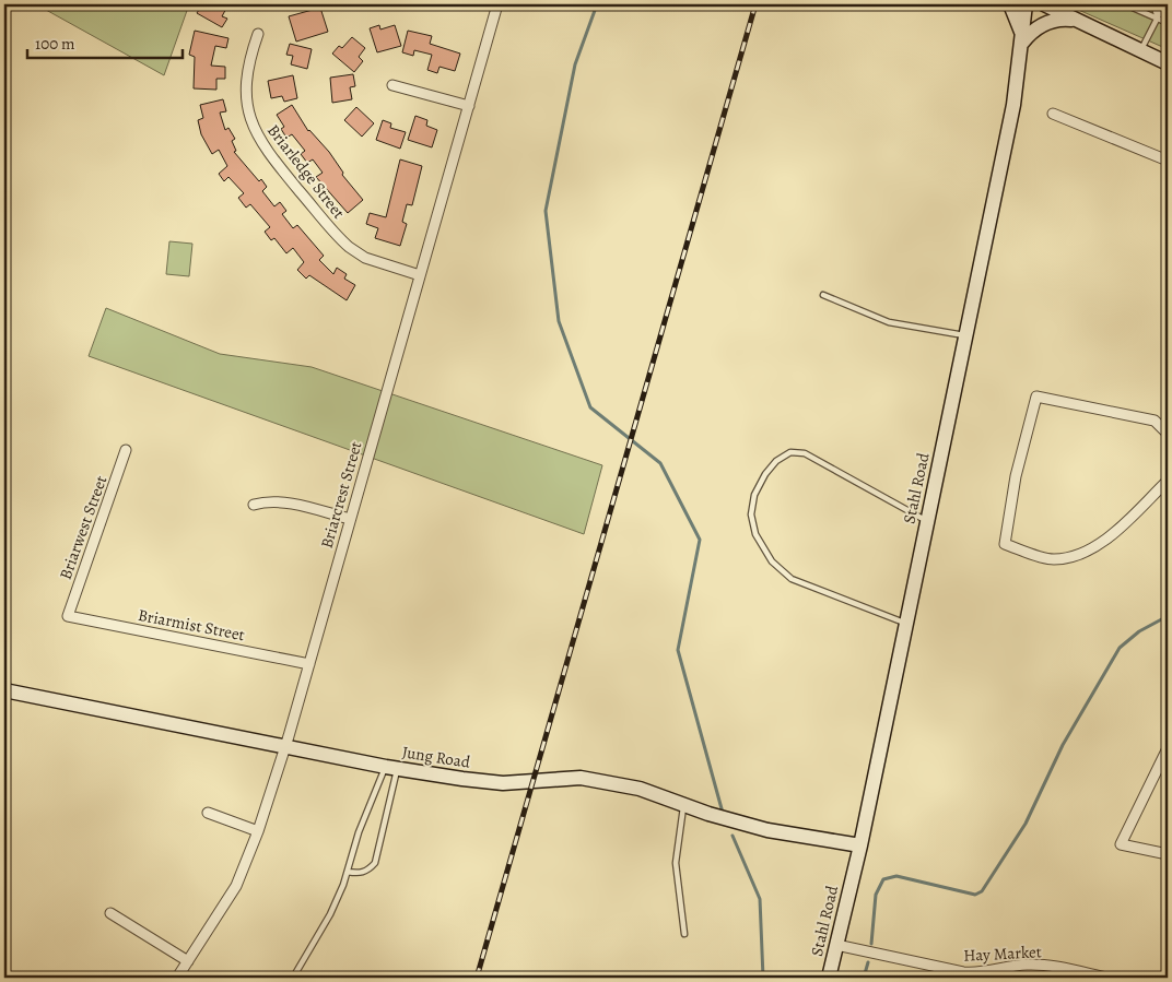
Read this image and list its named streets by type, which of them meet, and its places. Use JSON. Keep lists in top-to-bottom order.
{
  "streets": {
    "street": [
      "Briarledge Street",
      "Stahl Road",
      "Briarcrest Street",
      "Briarwest Street",
      "Briarmist Street",
      "Jung Road",
      "Hay Market"
    ]
  },
  "crossings": [
    ["Briarledge Street", "Briarcrest Street"],
    ["Stahl Road", "Jung Road"],
    ["Stahl Road", "Hay Market"],
    ["Briarcrest Street", "Briarmist Street"],
    ["Briarcrest Street", "Jung Road"],
    ["Briarwest Street", "Briarmist Street"]
  ],
  "scale_bar": "100 m"
}
